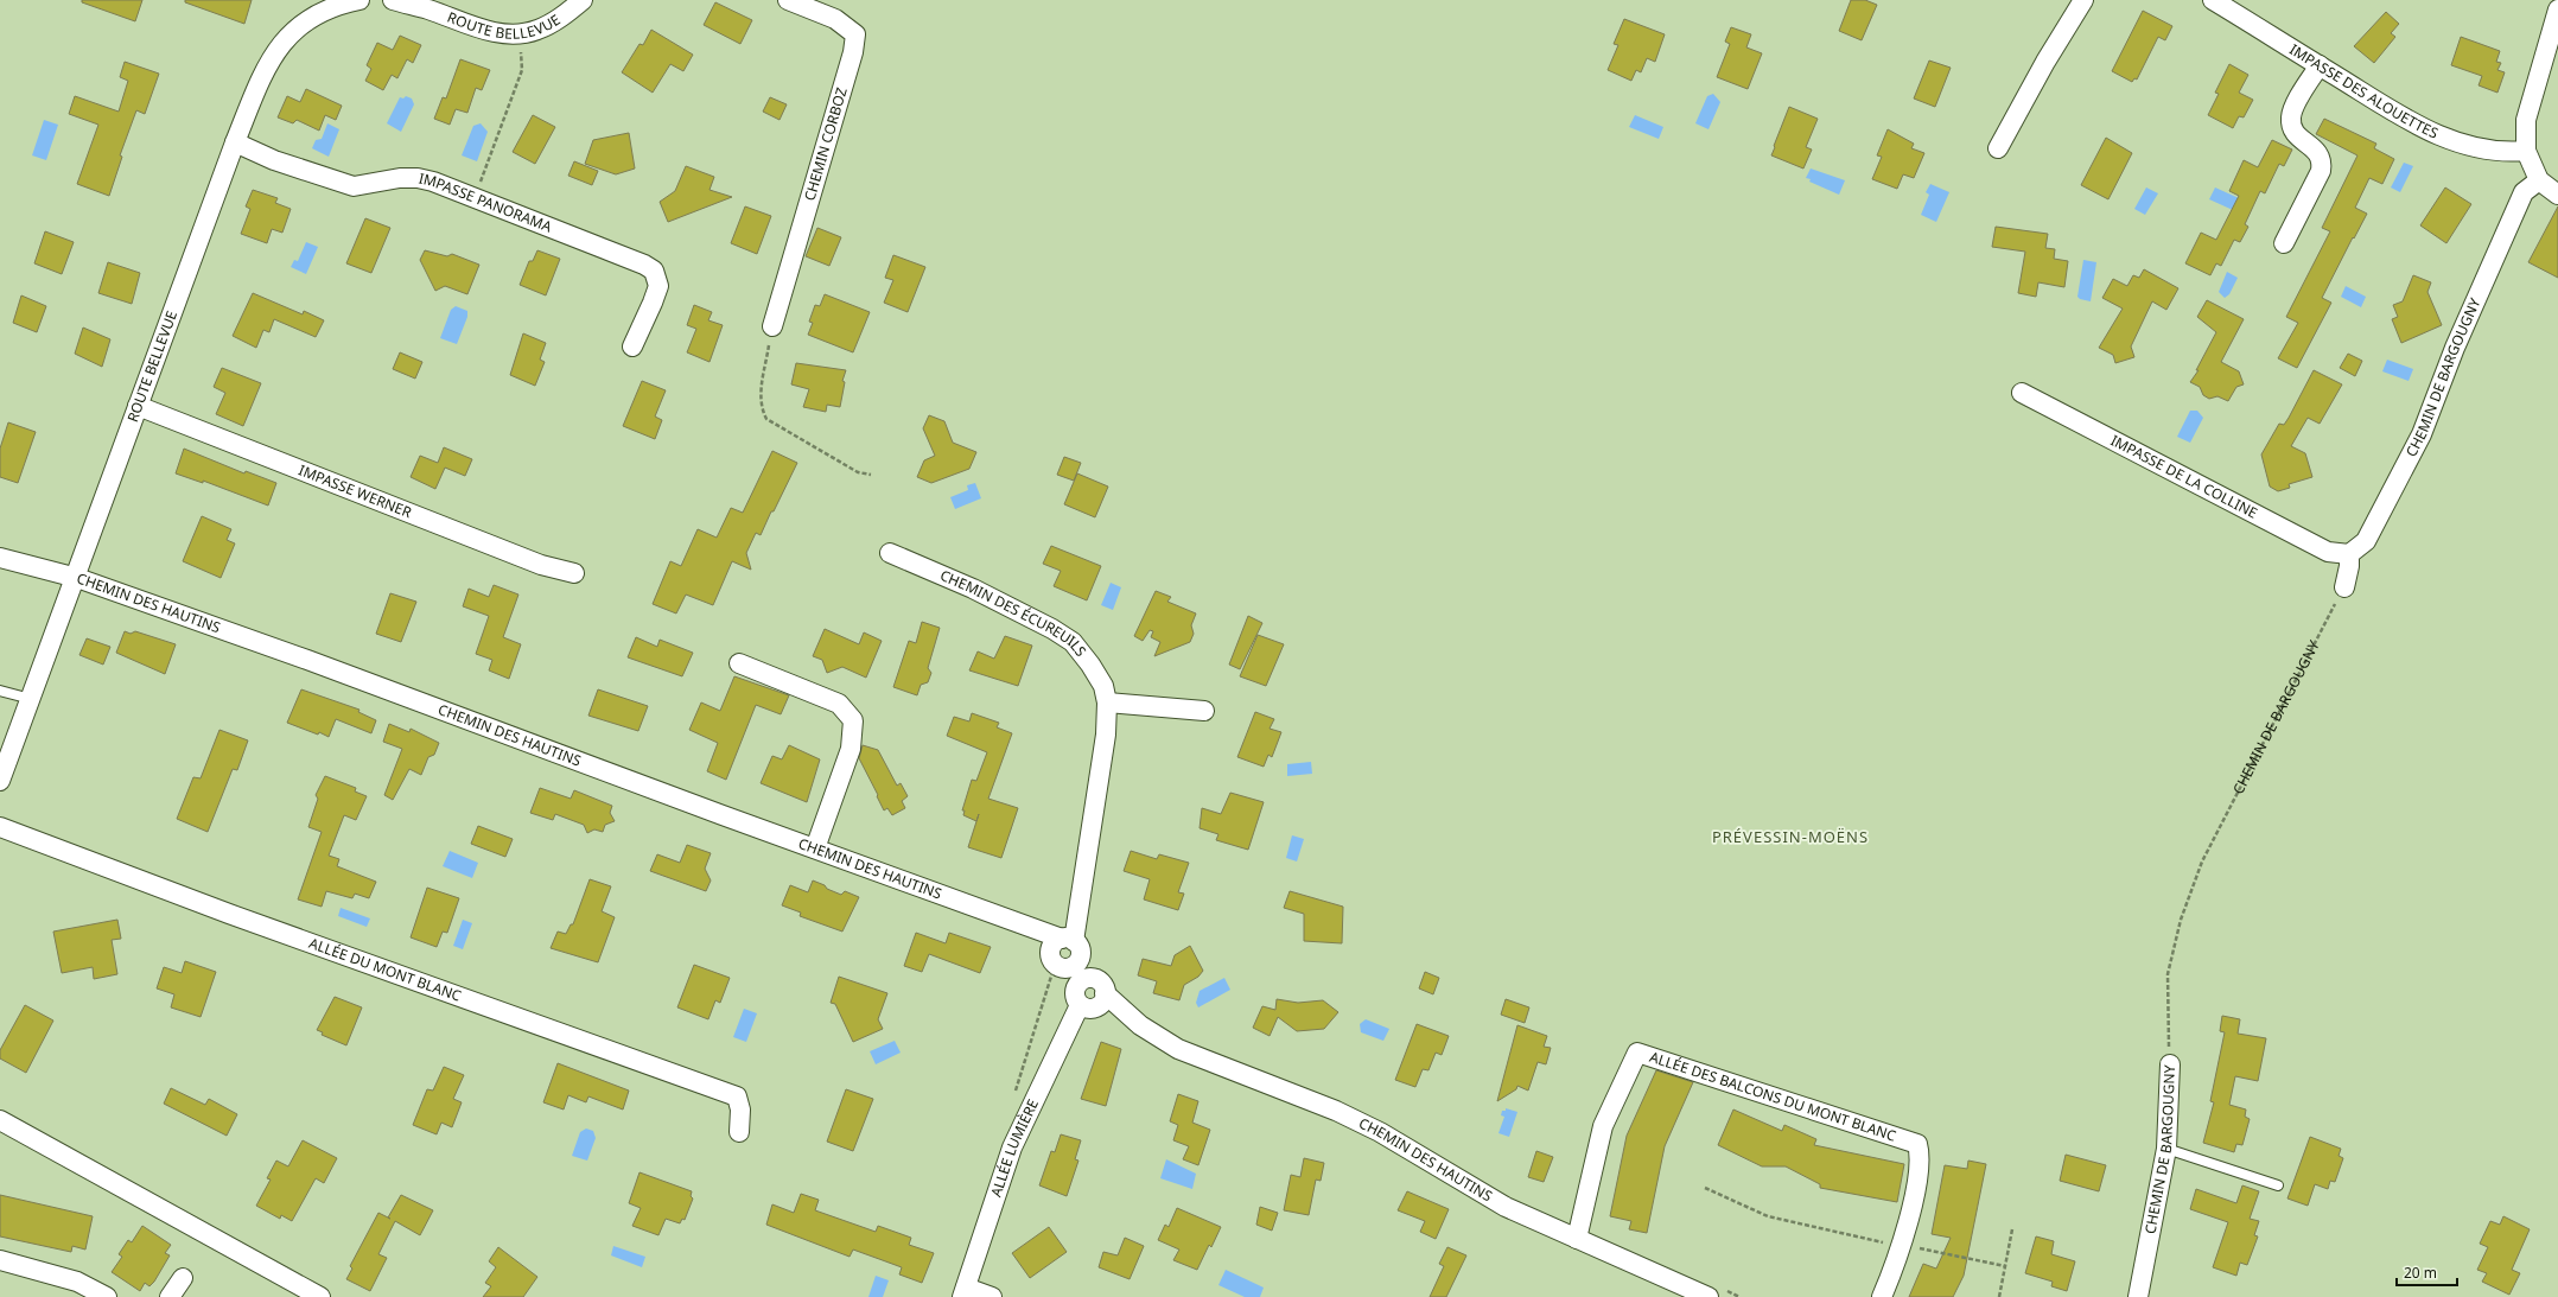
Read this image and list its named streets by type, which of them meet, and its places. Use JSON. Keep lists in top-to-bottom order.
{
  "streets": {
    "street": [
      "ROUTE BELLEVUE",
      "IMPASSE DES ALOUETTES",
      "CHEMIN CORBOZ",
      "IMPASSE PANORAMA",
      "CHEMIN DE BARGOUGNY",
      "IMPASSE DE LA COLLINE",
      "IMPASSE WERNER",
      "CHEMIN DES HAUTINS",
      "CHEMIN DES ÉCUREUILS",
      "ALLÉE DU MONT BLANC",
      "ALLÉE DES BALCONS DU MONT BLANC",
      "ALLÉE LUMIÈRE"
    ]
  },
  "crossings": [
    ["ROUTE BELLEVUE", "IMPASSE PANORAMA"],
    ["ROUTE BELLEVUE", "IMPASSE WERNER"],
    ["ROUTE BELLEVUE", "CHEMIN DES HAUTINS"],
    ["CHEMIN DE BARGOUGNY", "IMPASSE DE LA COLLINE"],
    ["CHEMIN DES HAUTINS", "CHEMIN DES ÉCUREUILS"],
    ["CHEMIN DES HAUTINS", "ALLÉE DES BALCONS DU MONT BLANC"],
    ["CHEMIN DES HAUTINS", "ALLÉE LUMIÈRE"]
  ],
  "districts": ["PRÉVESSIN-MOËNS"],
  "scale_bar": "20 m"
}
